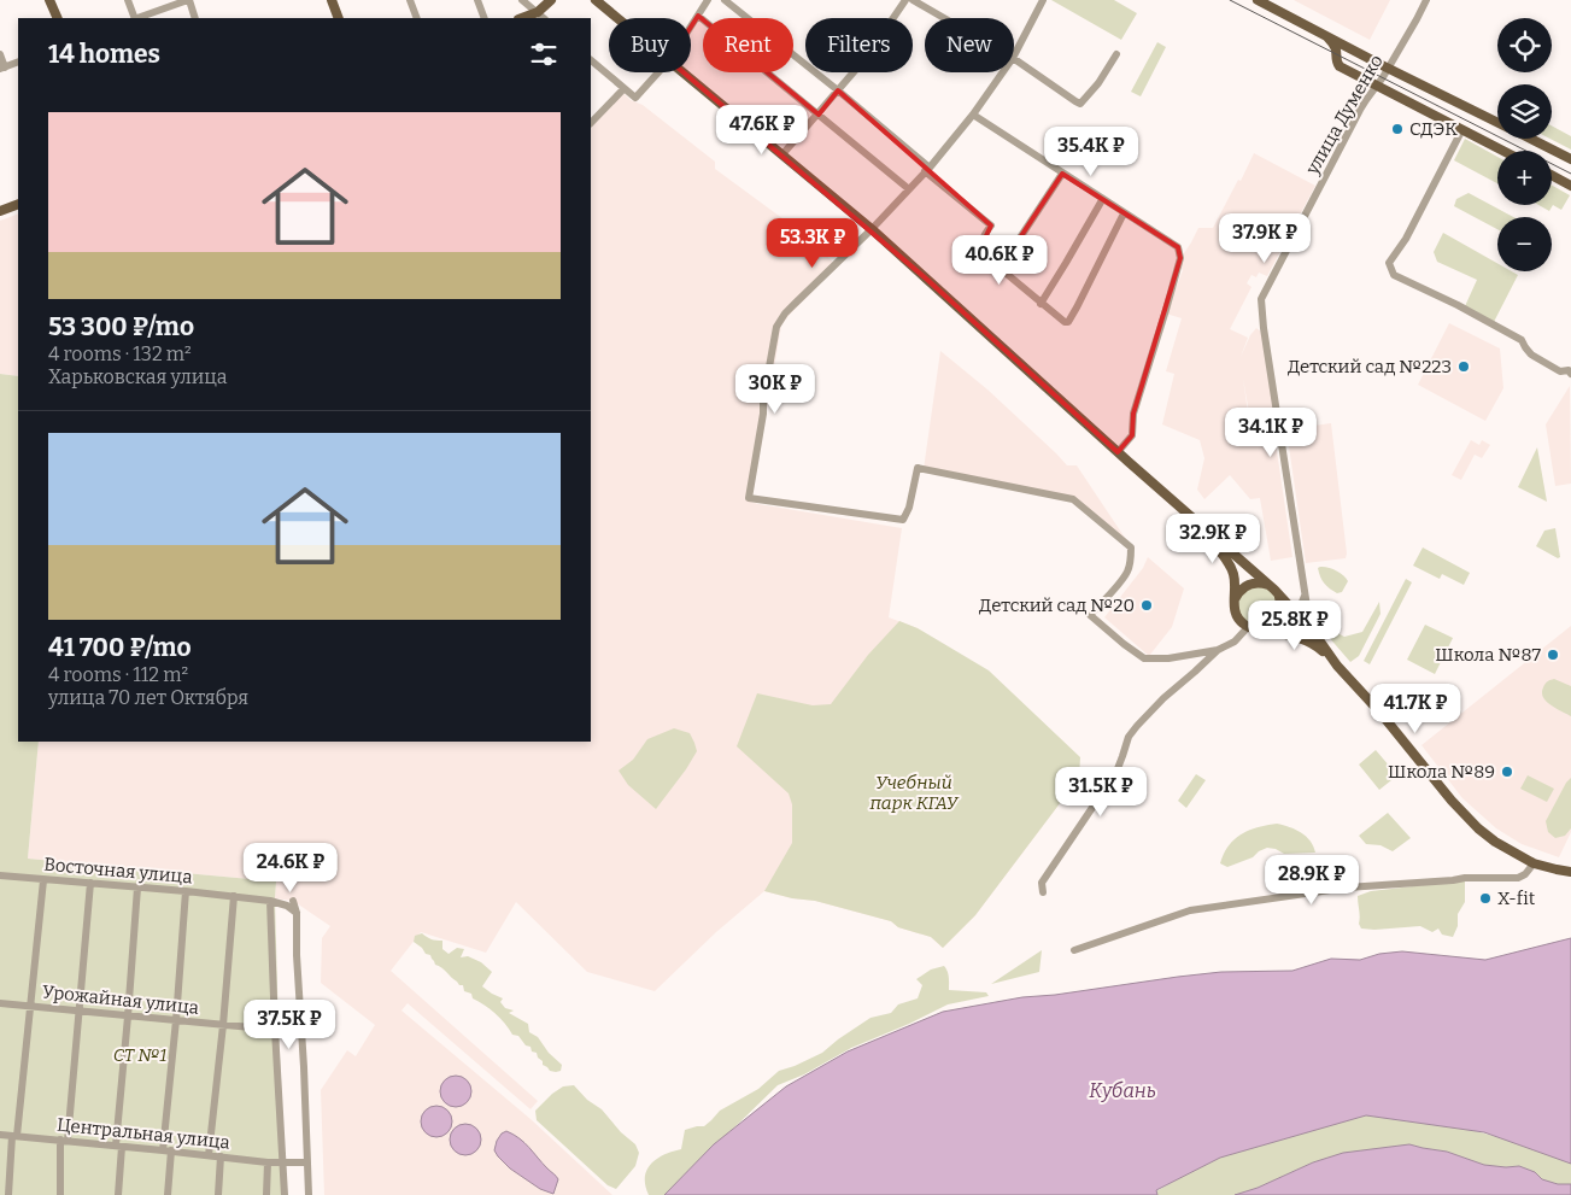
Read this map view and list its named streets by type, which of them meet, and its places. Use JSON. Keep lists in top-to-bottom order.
{
  "streets": {
    "street": [
      "улица Думенко",
      "Восточная улица",
      "Урожайная улица",
      "Центральная улица"
    ]
  },
  "water": ["Кубань"],
  "parks": ["Учебный парк КГАУ", "СТ №1"],
  "places": [
    "СДЭК",
    "Детский сад №223",
    "Детский сад №20",
    "Школа №87",
    "Школа №89",
    "X-fit"
  ],
  "page": {
    "map_buttons": ["+", "−"],
    "chip": [
      "Buy",
      "Rent",
      "Filters",
      "New"
    ],
    "heading": "14 homes",
    "list": [
      {
        "name": "53 300 ₽/mo",
        "note": "4 rooms · 132 m² · Харьковская улица"
      },
      {
        "name": "41 700 ₽/mo",
        "note": "4 rooms · 112 m² · улица 70 лет Октября"
      }
    ],
    "price": [
      "47.6K ₽",
      "35.4K ₽",
      "37.9K ₽",
      "53.3K ₽",
      "40.6K ₽",
      "30K ₽",
      "34.1K ₽",
      "32.9K ₽",
      "25.8K ₽",
      "41.7K ₽",
      "31.5K ₽",
      "24.6K ₽",
      "28.9K ₽",
      "37.5K ₽"
    ]
  }
}
